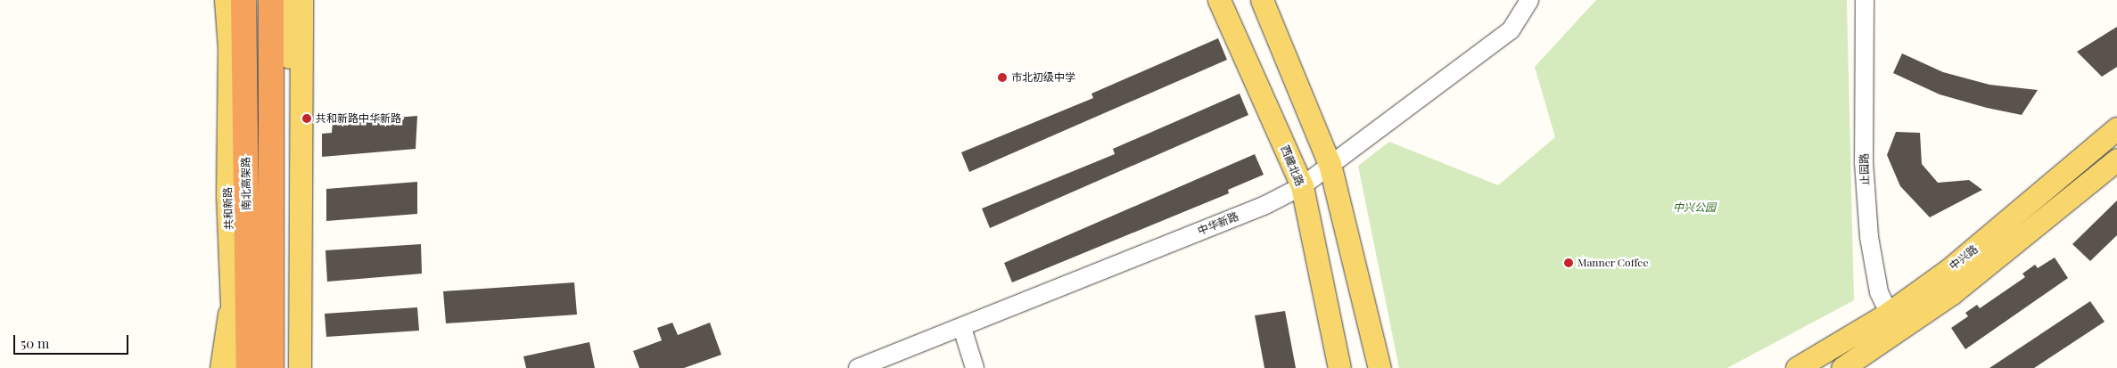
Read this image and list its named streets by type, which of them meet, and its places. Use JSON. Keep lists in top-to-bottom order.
{
  "streets": {
    "highway": ["南北高架路"],
    "main road": ["西藏北路", "共和新路", "中兴路"],
    "street": ["止园路", "中华新路"]
  },
  "crossings": [
    ["西藏北路", "中华新路"],
    ["止园路", "中兴路"]
  ],
  "parks": ["中兴公园"],
  "places": ["市北初级中学", "共和新路中华新路", "Manner Coffee"],
  "scale_bar": "50 m"
}
